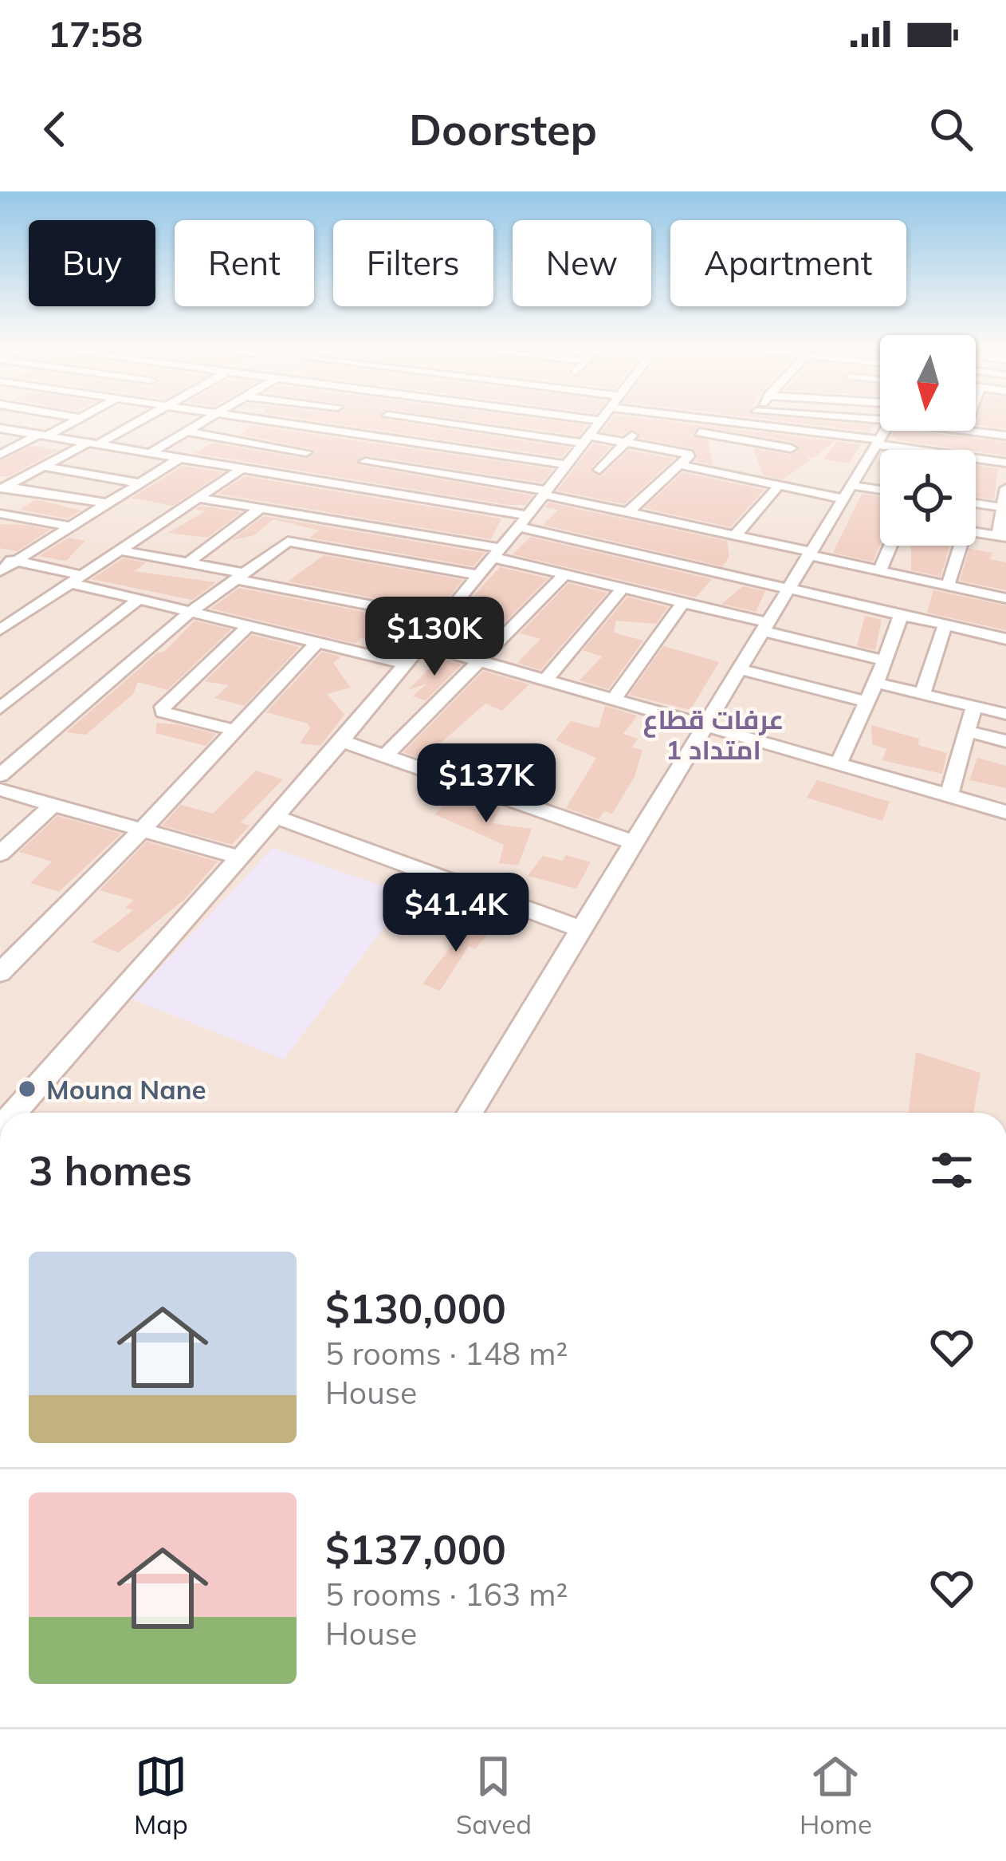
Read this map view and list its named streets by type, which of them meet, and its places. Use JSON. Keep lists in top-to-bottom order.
{
  "districts": ["عرفات قطاع 1 امتداد"],
  "places": ["Mouna Nane"],
  "north": "bottom",
  "page": {
    "status": "17:58",
    "header": "Doorstep",
    "chip": [
      "Buy",
      "Rent",
      "Filters",
      "New",
      "Apartment"
    ],
    "price": ["$130K", "$137K", "$41.4K"],
    "heading": "3 homes",
    "list": [
      {
        "name": "$130,000",
        "note": "5 rooms · 148 m² · House"
      },
      {
        "name": "$137,000",
        "note": "5 rooms · 163 m² · House"
      }
    ],
    "tabs": ["Map", "Saved", "Home"]
  }
}
